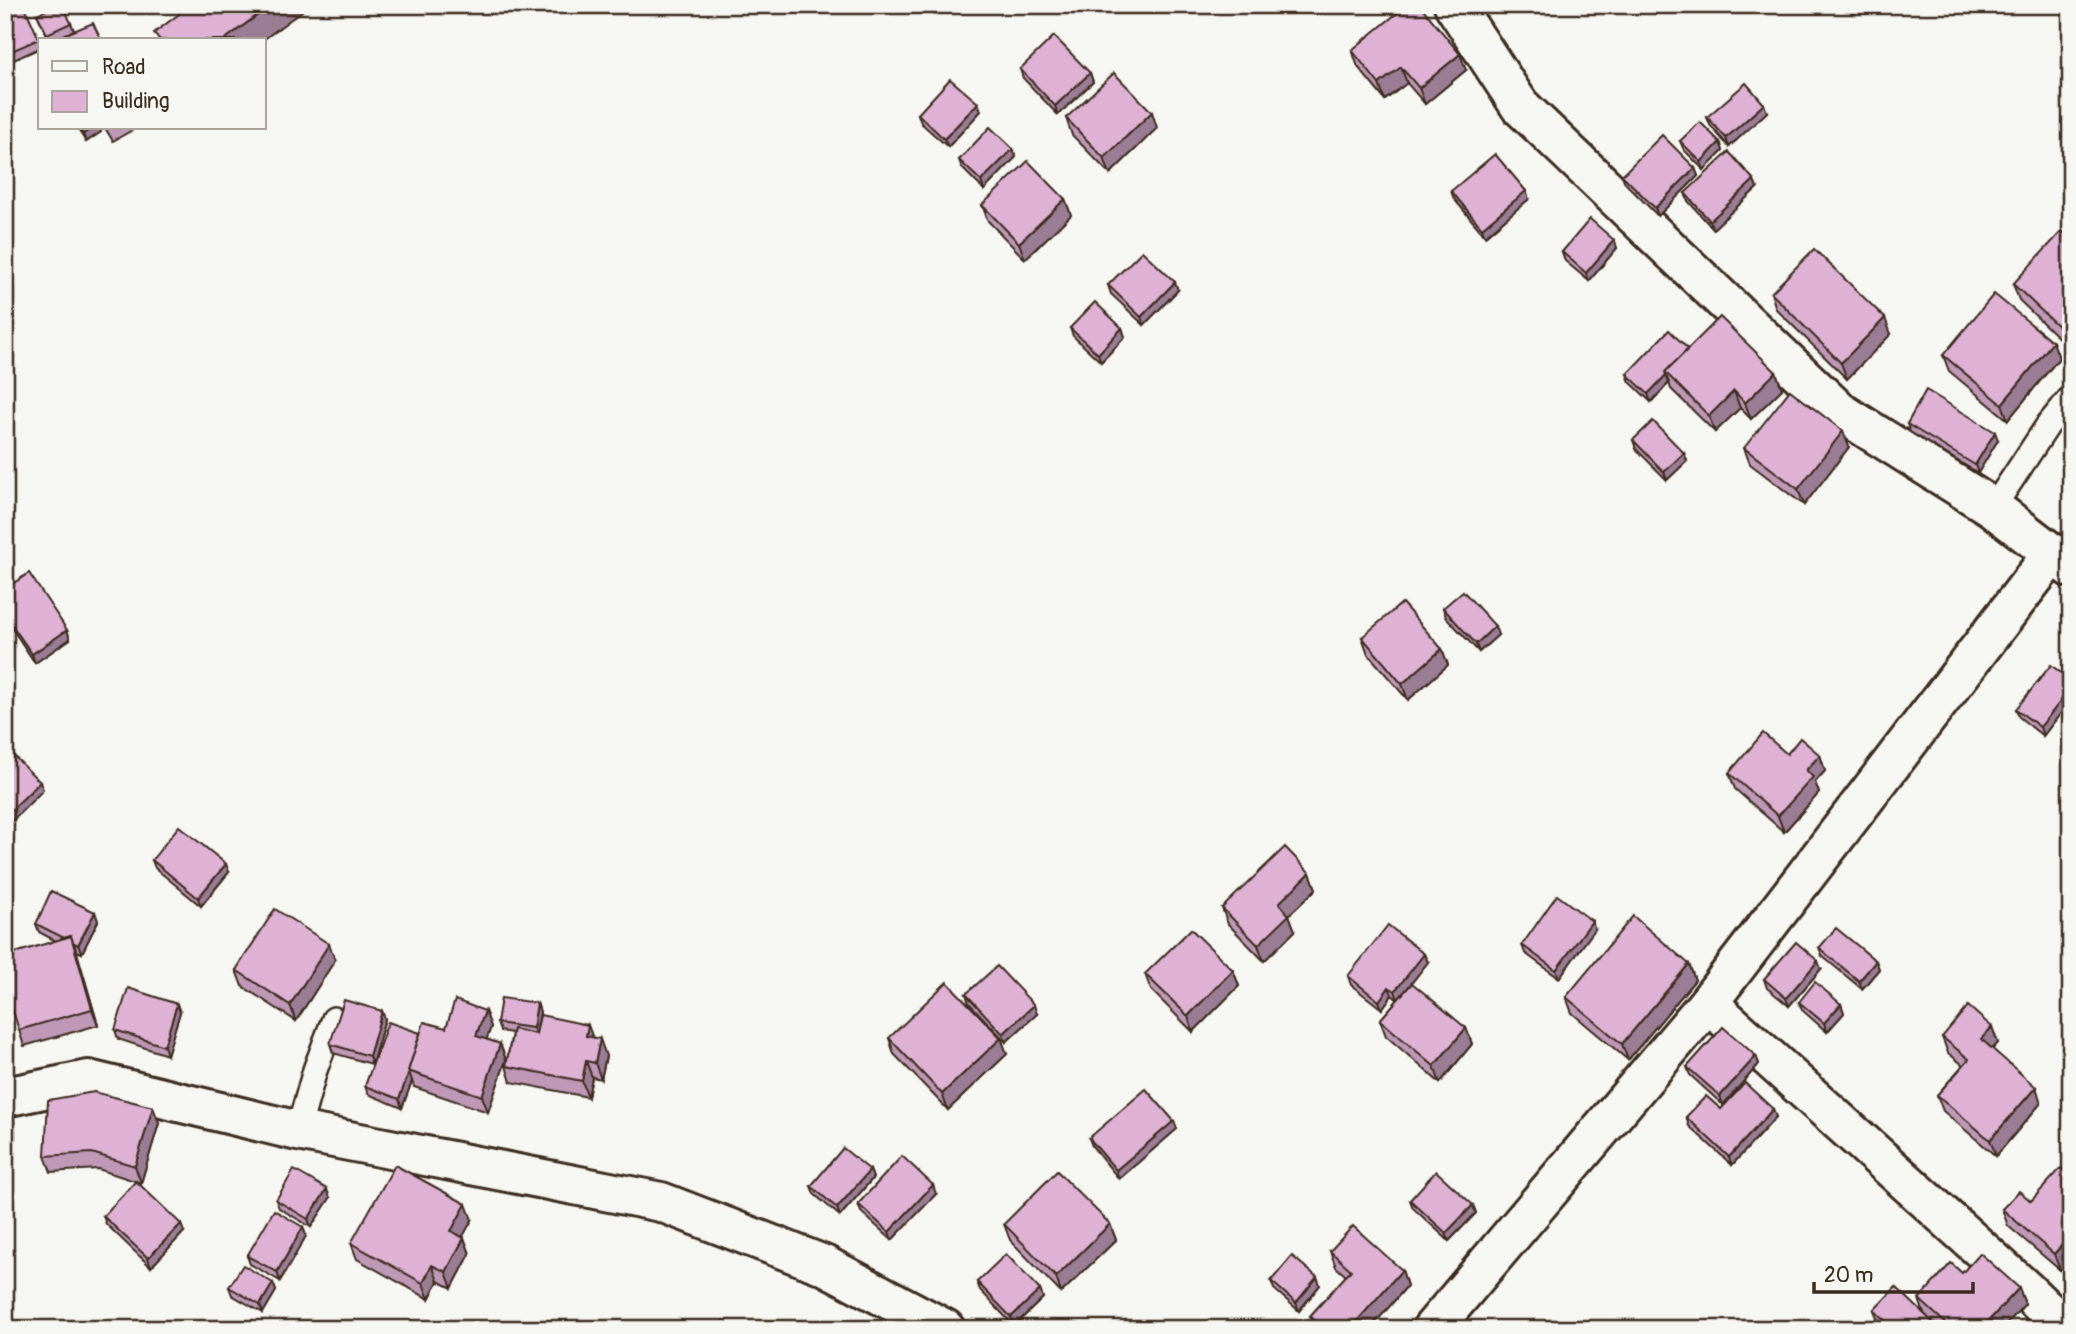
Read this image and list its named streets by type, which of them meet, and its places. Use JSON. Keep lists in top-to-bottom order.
{
  "legend": ["Road", "Building"],
  "scale_bar": "20 m"
}
